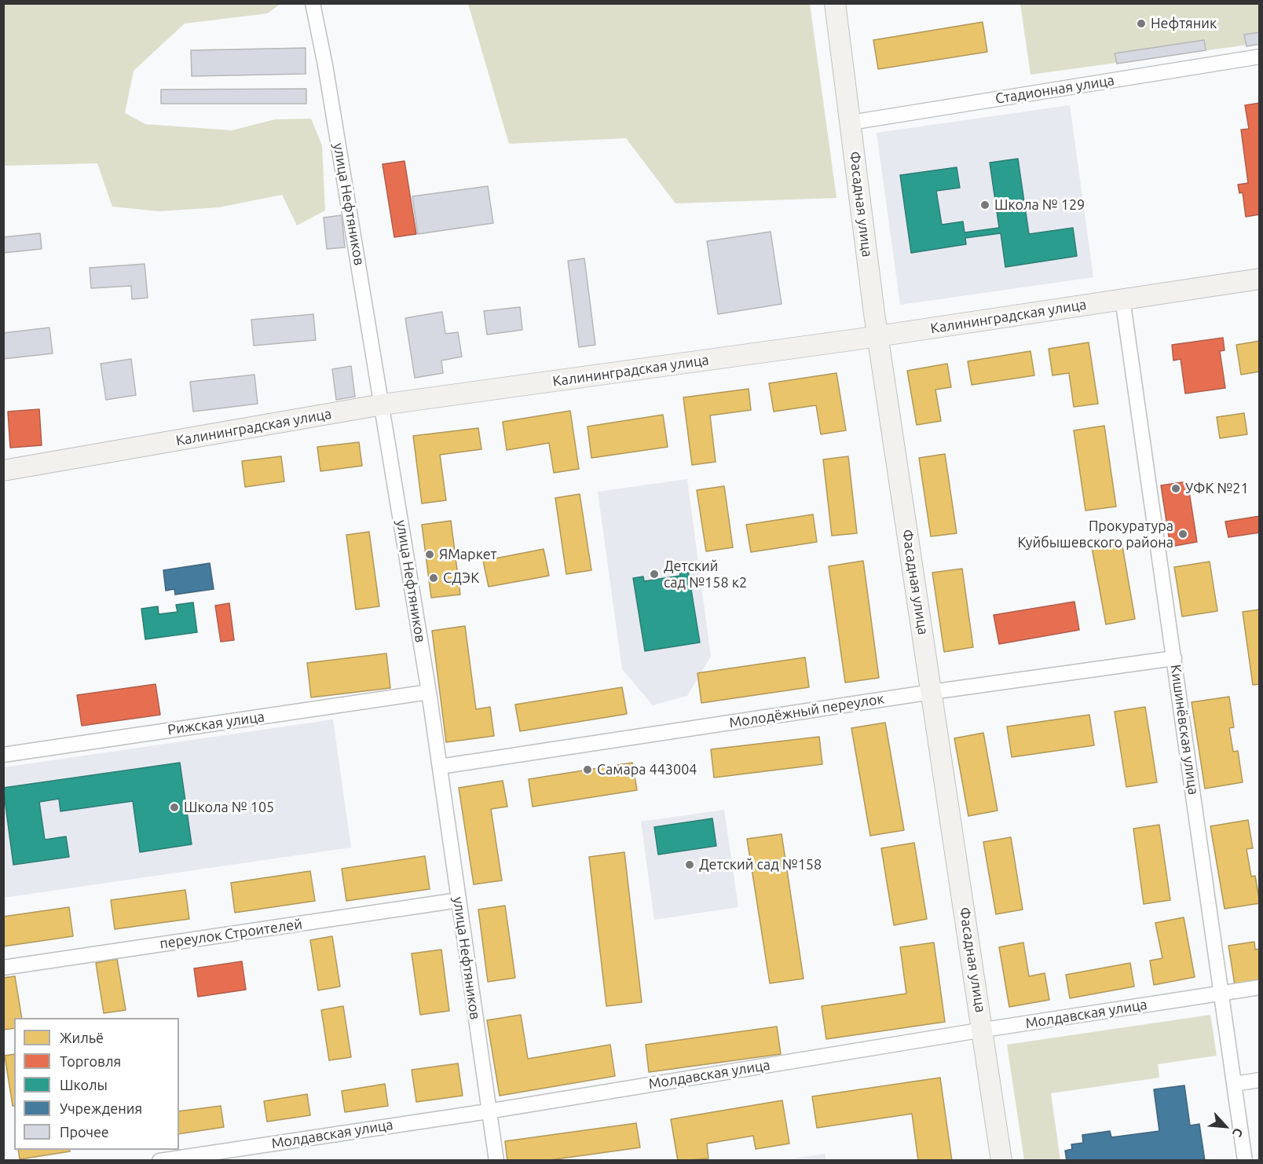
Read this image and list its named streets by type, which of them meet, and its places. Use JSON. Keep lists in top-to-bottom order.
{
  "streets": {
    "street": [
      "Стадионная улица",
      "улица Нефтяников",
      "Фасадная улица",
      "Калининградская улица",
      "Молодёжный переулок",
      "Рижская улица",
      "Кишинёвская улица",
      "переулок Строителей",
      "Молдавская улица"
    ]
  },
  "crossings": [
    ["Стадионная улица", "Фасадная улица"],
    ["улица Нефтяников", "Калининградская улица"],
    ["улица Нефтяников", "Молодёжный переулок"],
    ["улица Нефтяников", "Рижская улица"],
    ["улица Нефтяников", "переулок Строителей"],
    ["улица Нефтяников", "Молдавская улица"],
    ["Фасадная улица", "Калининградская улица"],
    ["Фасадная улица", "Молодёжный переулок"],
    ["Фасадная улица", "Молдавская улица"],
    ["Калининградская улица", "Кишинёвская улица"],
    ["Молодёжный переулок", "Кишинёвская улица"],
    ["Кишинёвская улица", "Молдавская улица"]
  ],
  "places": [
    "Нефтяник",
    "Школа № 129",
    "УФК №21",
    "Прокуратура Куйбышевского района",
    "ЯМаркет",
    "Детский сад №158 к2",
    "СДЭК",
    "Самара 443004",
    "Школа № 105",
    "Детский сад №158"
  ],
  "legend": [
    "Жильё",
    "Торговля",
    "Школы",
    "Учреждения",
    "Прочее"
  ],
  "north": "bottom right"
}
